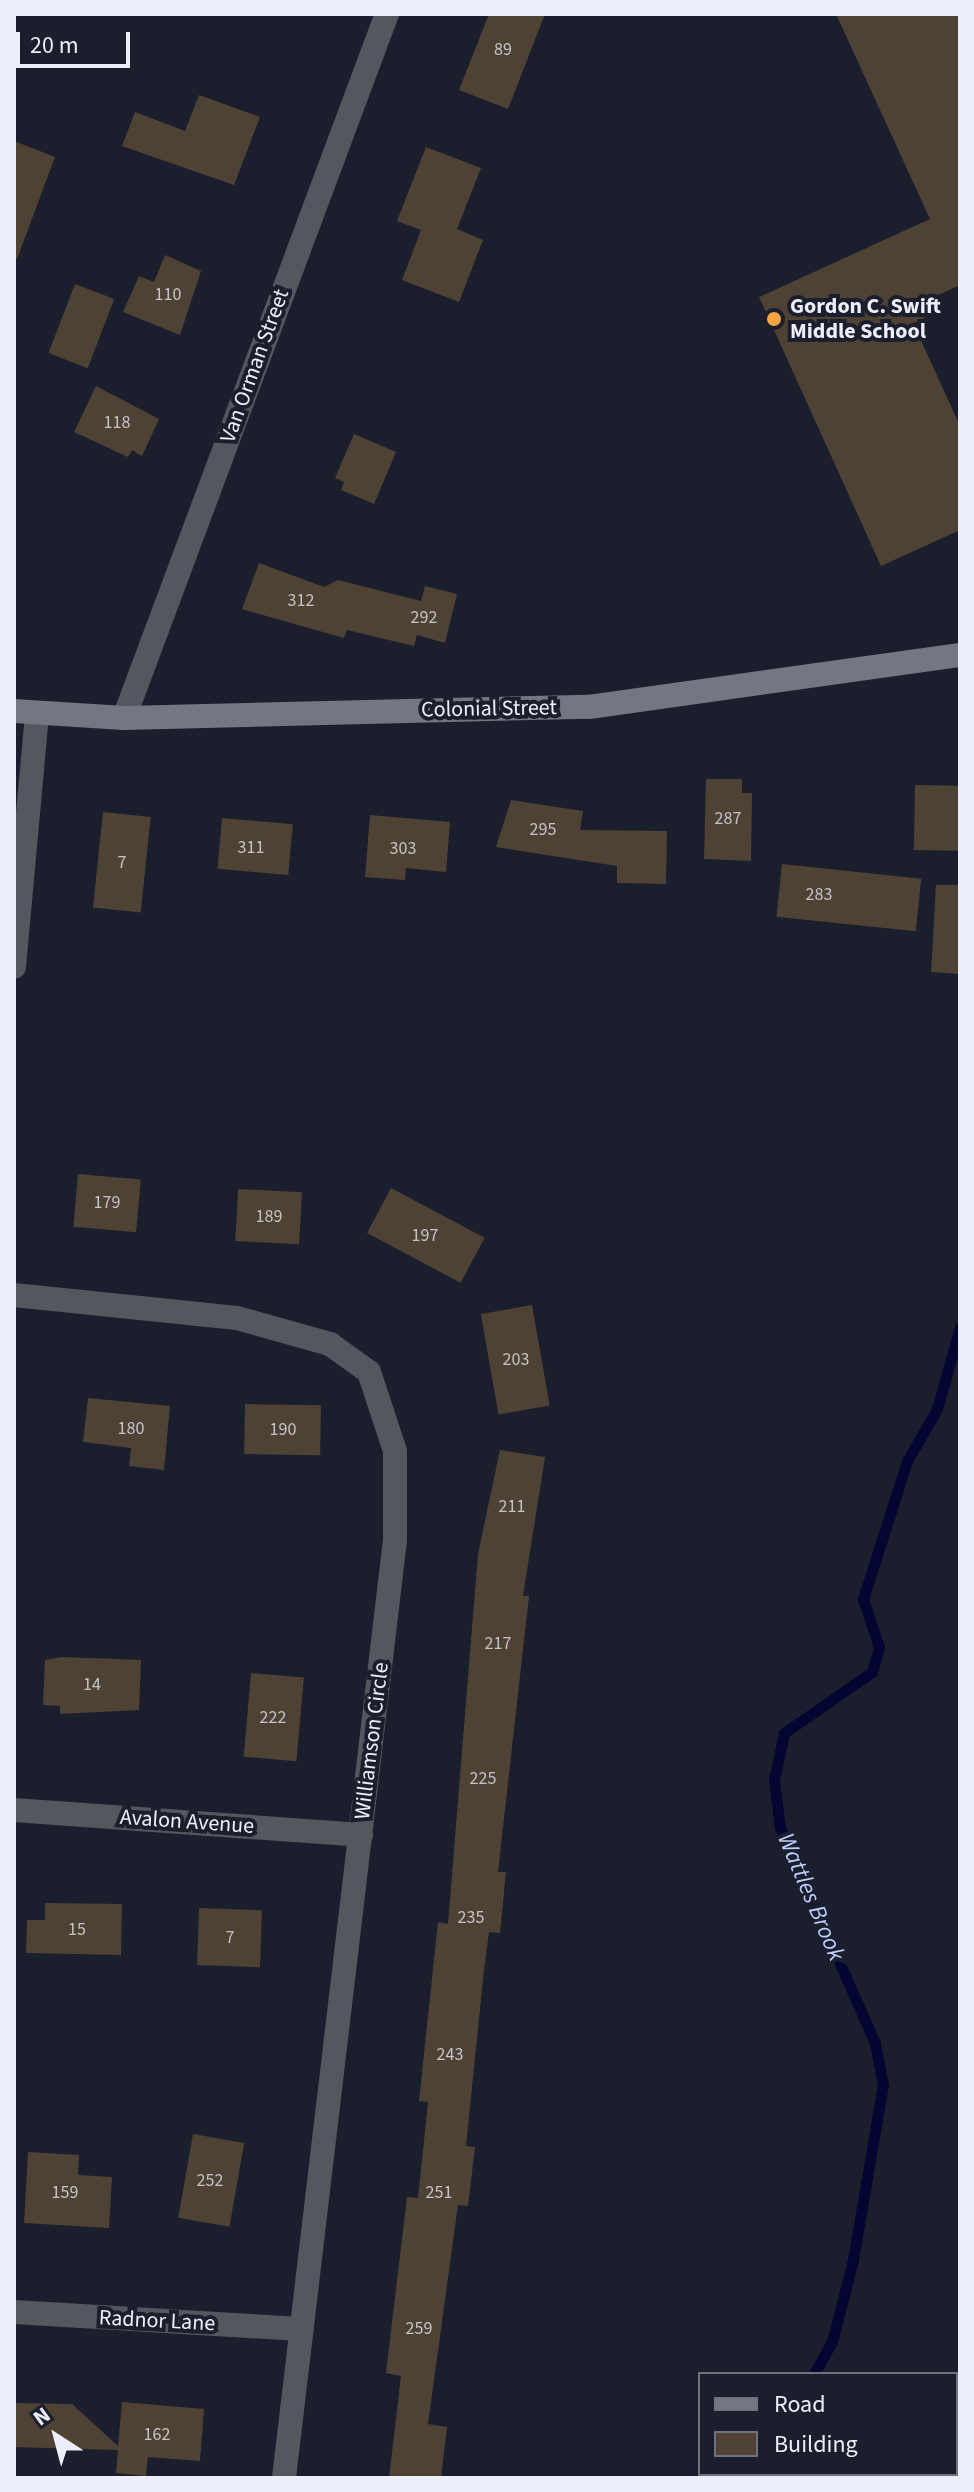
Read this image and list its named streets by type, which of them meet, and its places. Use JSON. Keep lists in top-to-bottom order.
{
  "streets": {
    "street": [
      "Van Orman Street",
      "Colonial Street",
      "Williamson Circle",
      "Avalon Avenue",
      "Radnor Lane"
    ]
  },
  "crossings": [
    ["Van Orman Street", "Colonial Street"],
    ["Williamson Circle", "Avalon Avenue"],
    ["Williamson Circle", "Radnor Lane"]
  ],
  "water": ["Wattles Brook"],
  "places": ["Gordon C. Swift Middle School"],
  "house_numbers": [
    "89",
    "110",
    "118",
    "312",
    "292",
    "287",
    "295",
    "311",
    "303",
    "7",
    "283",
    "179",
    "189",
    "197",
    "203",
    "180",
    "190",
    "211",
    "217",
    "14",
    "222",
    "225",
    "235",
    "15",
    "7",
    "243",
    "252",
    "159",
    "251",
    "259",
    "162"
  ],
  "legend": ["Road", "Building"],
  "scale_bar": "20 m",
  "north": "top left"
}
